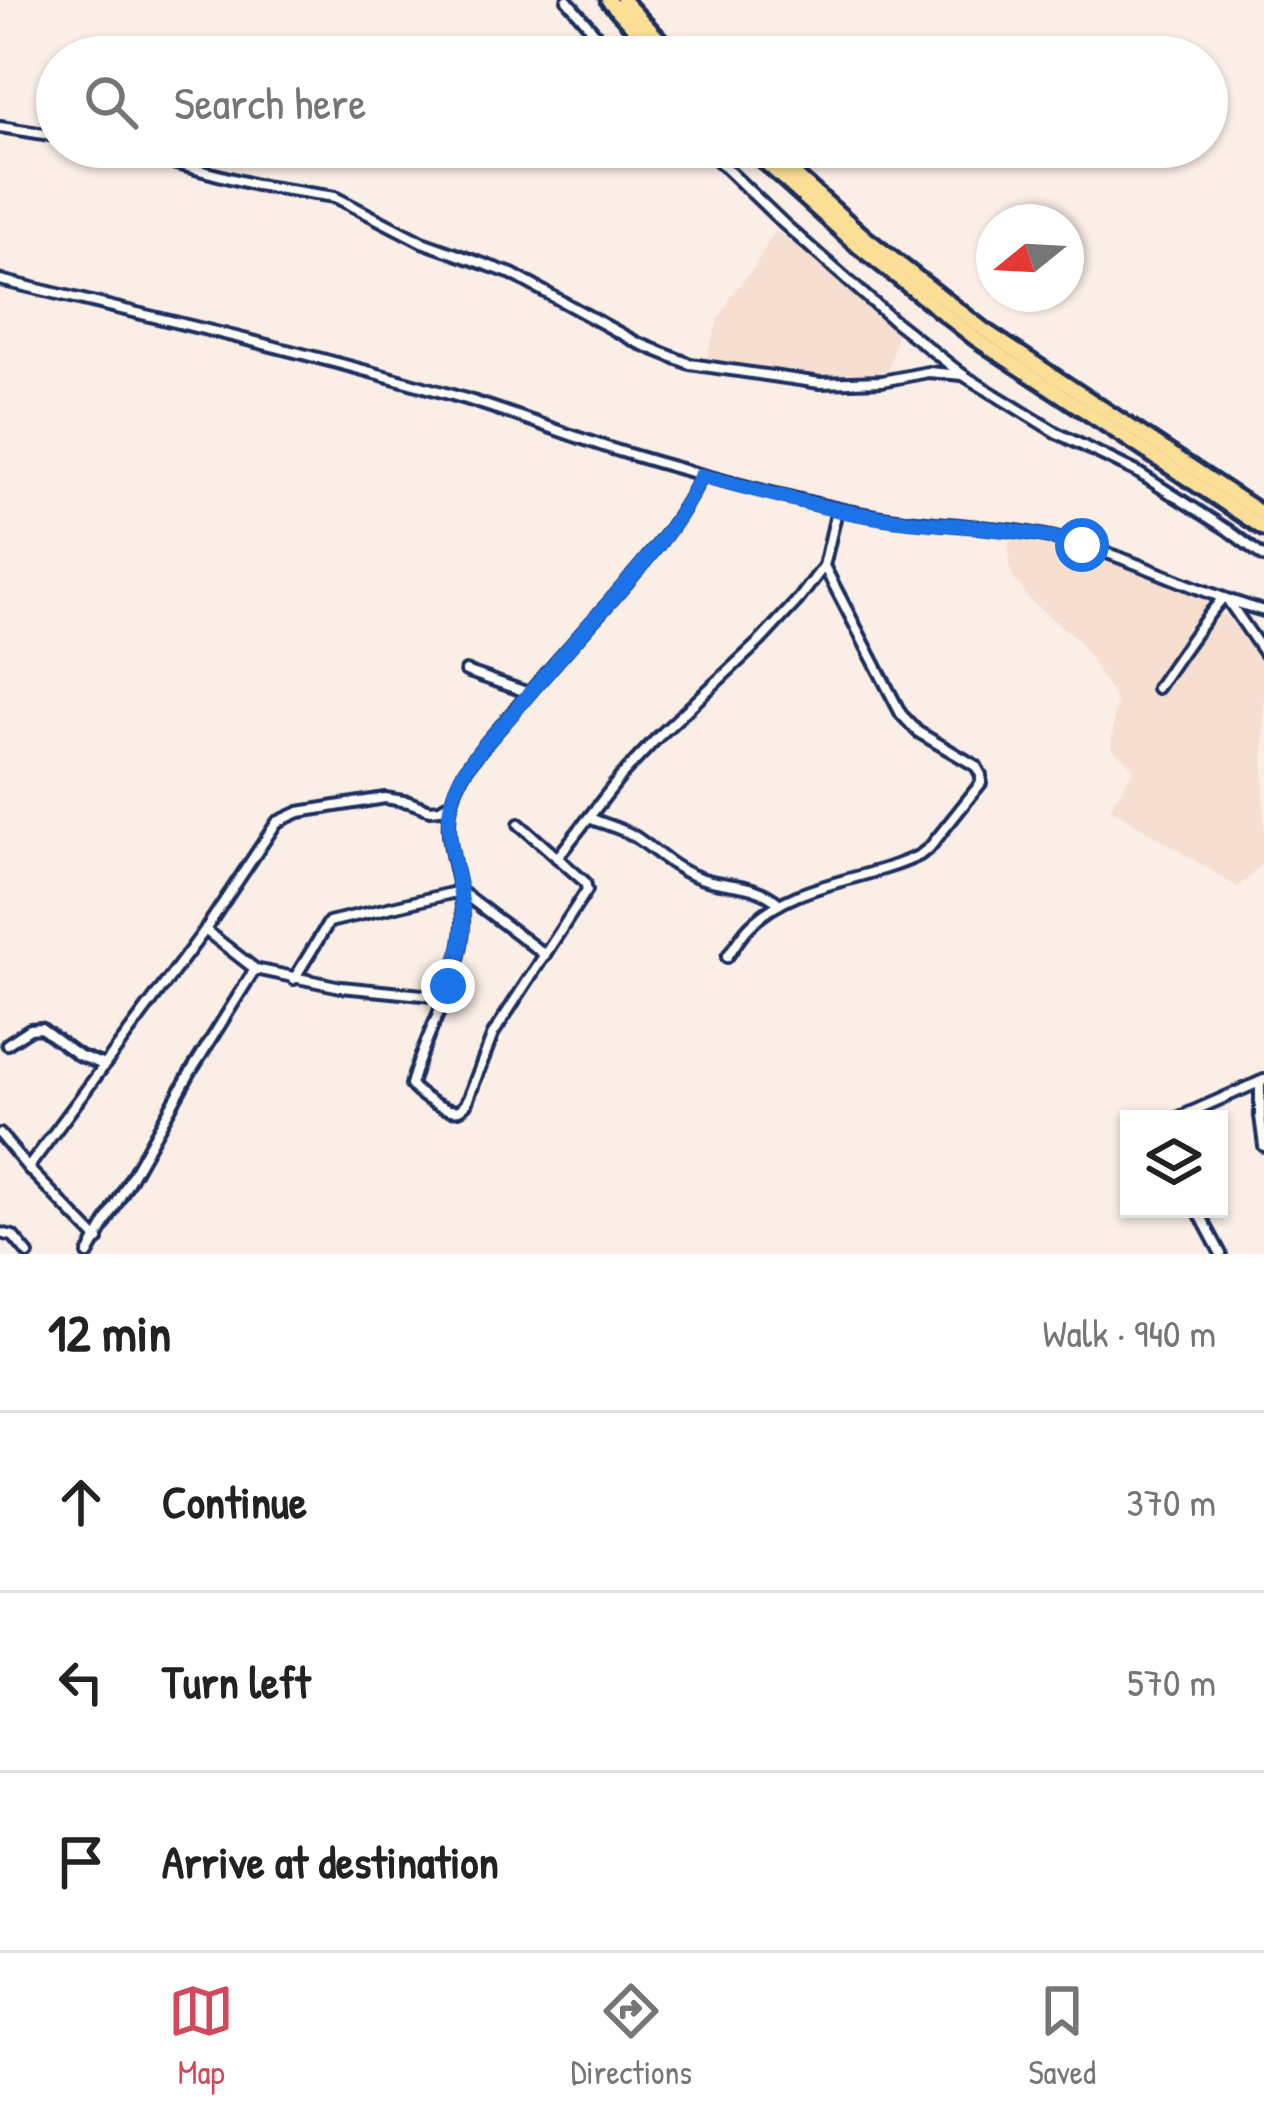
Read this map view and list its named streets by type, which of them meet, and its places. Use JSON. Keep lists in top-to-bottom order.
{
  "north": "left",
  "page": {
    "search": "Search here",
    "heading": ["12 min", "Walk · 940 m"],
    "list": [
      ["Continue", "370 m"],
      ["Turn left", "570 m"],
      "Arrive at destination"
    ],
    "nav": ["Map", "Directions", "Saved"]
  }
}
